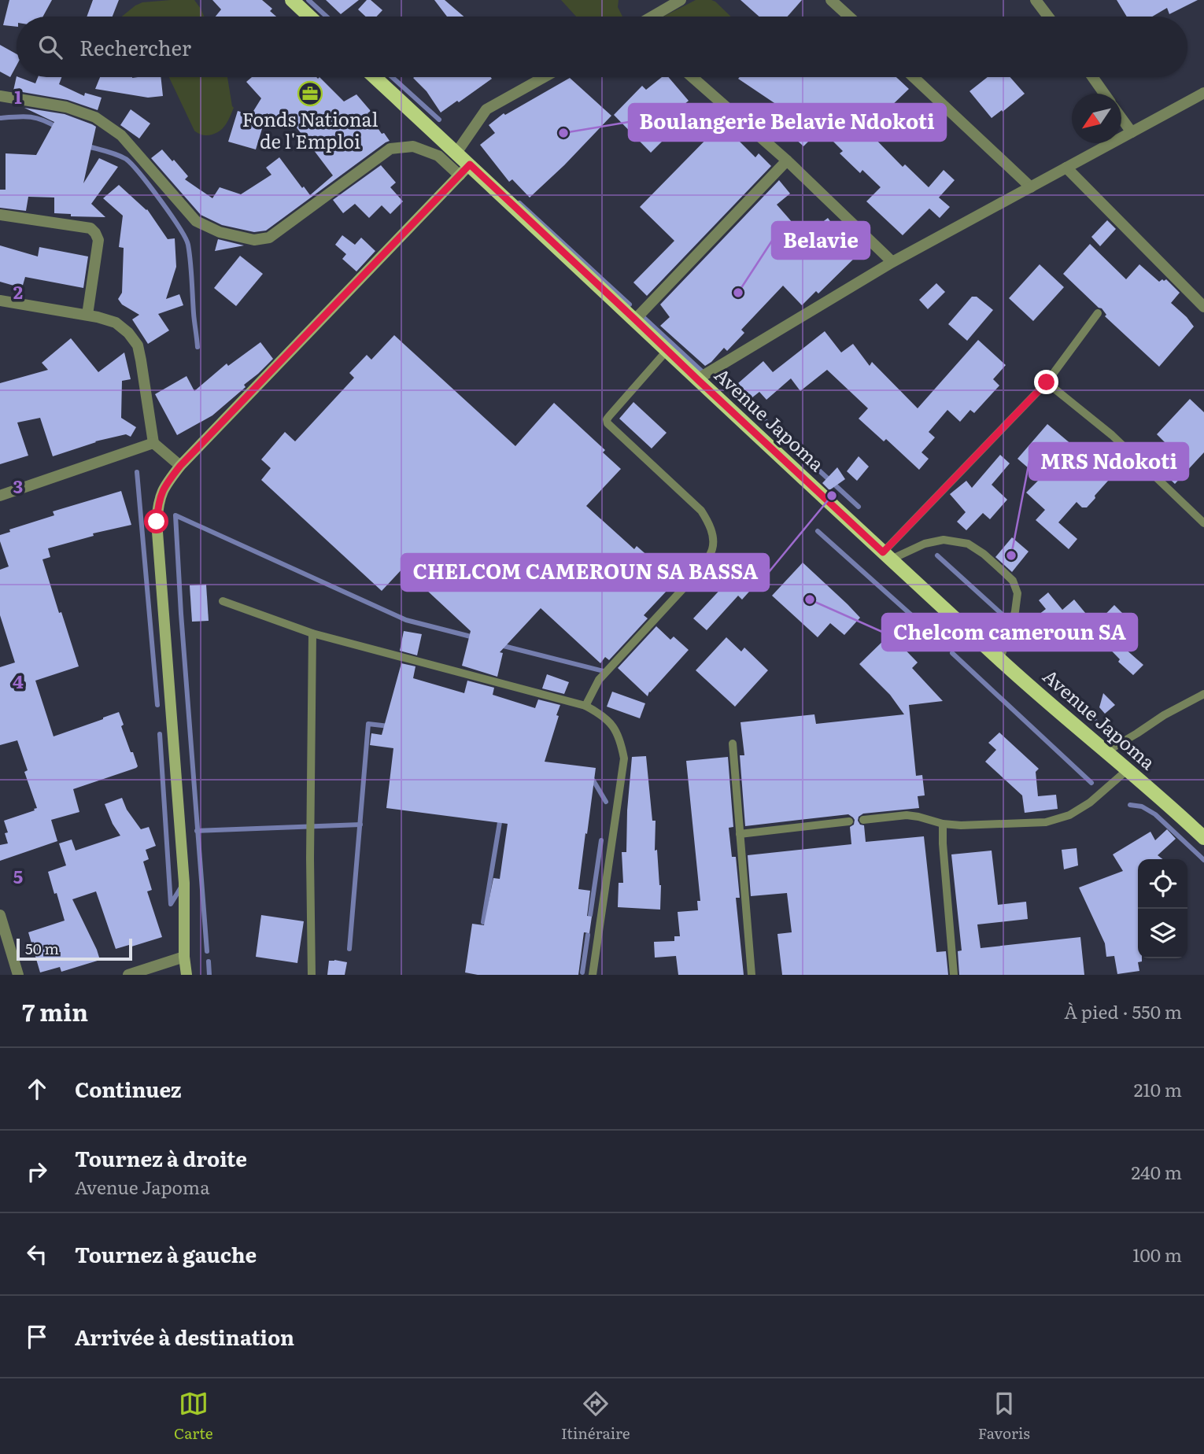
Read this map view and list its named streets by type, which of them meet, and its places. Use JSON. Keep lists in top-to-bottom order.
{
  "streets": {
    "main road": ["Avenue Japoma"]
  },
  "places": {
    "office": ["Fonds National de l'Emploi"],
    "other": [
      "Boulangerie Belavie Ndokoti",
      "Belavie",
      "CHELCOM CAMEROUN SA BASSA",
      "MRS Ndokoti",
      "Chelcom cameroun SA"
    ]
  },
  "scale_bar": "50 m",
  "north": "bottom left",
  "page": {
    "search": "Rechercher",
    "scale": "50 m",
    "heading": ["7 min", "À pied · 550 m"],
    "list": [
      ["Continuez", "210 m"],
      ["Tournez à droite", "Avenue Japoma", "240 m"],
      ["Tournez à gauche", "100 m"],
      "Arrivée à destination"
    ],
    "nav": ["Carte", "Itinéraire", "Favoris"]
  },
  "grid": {
    "rows": [
      "1",
      "2",
      "3",
      "4",
      "5"
    ]
  }
}
